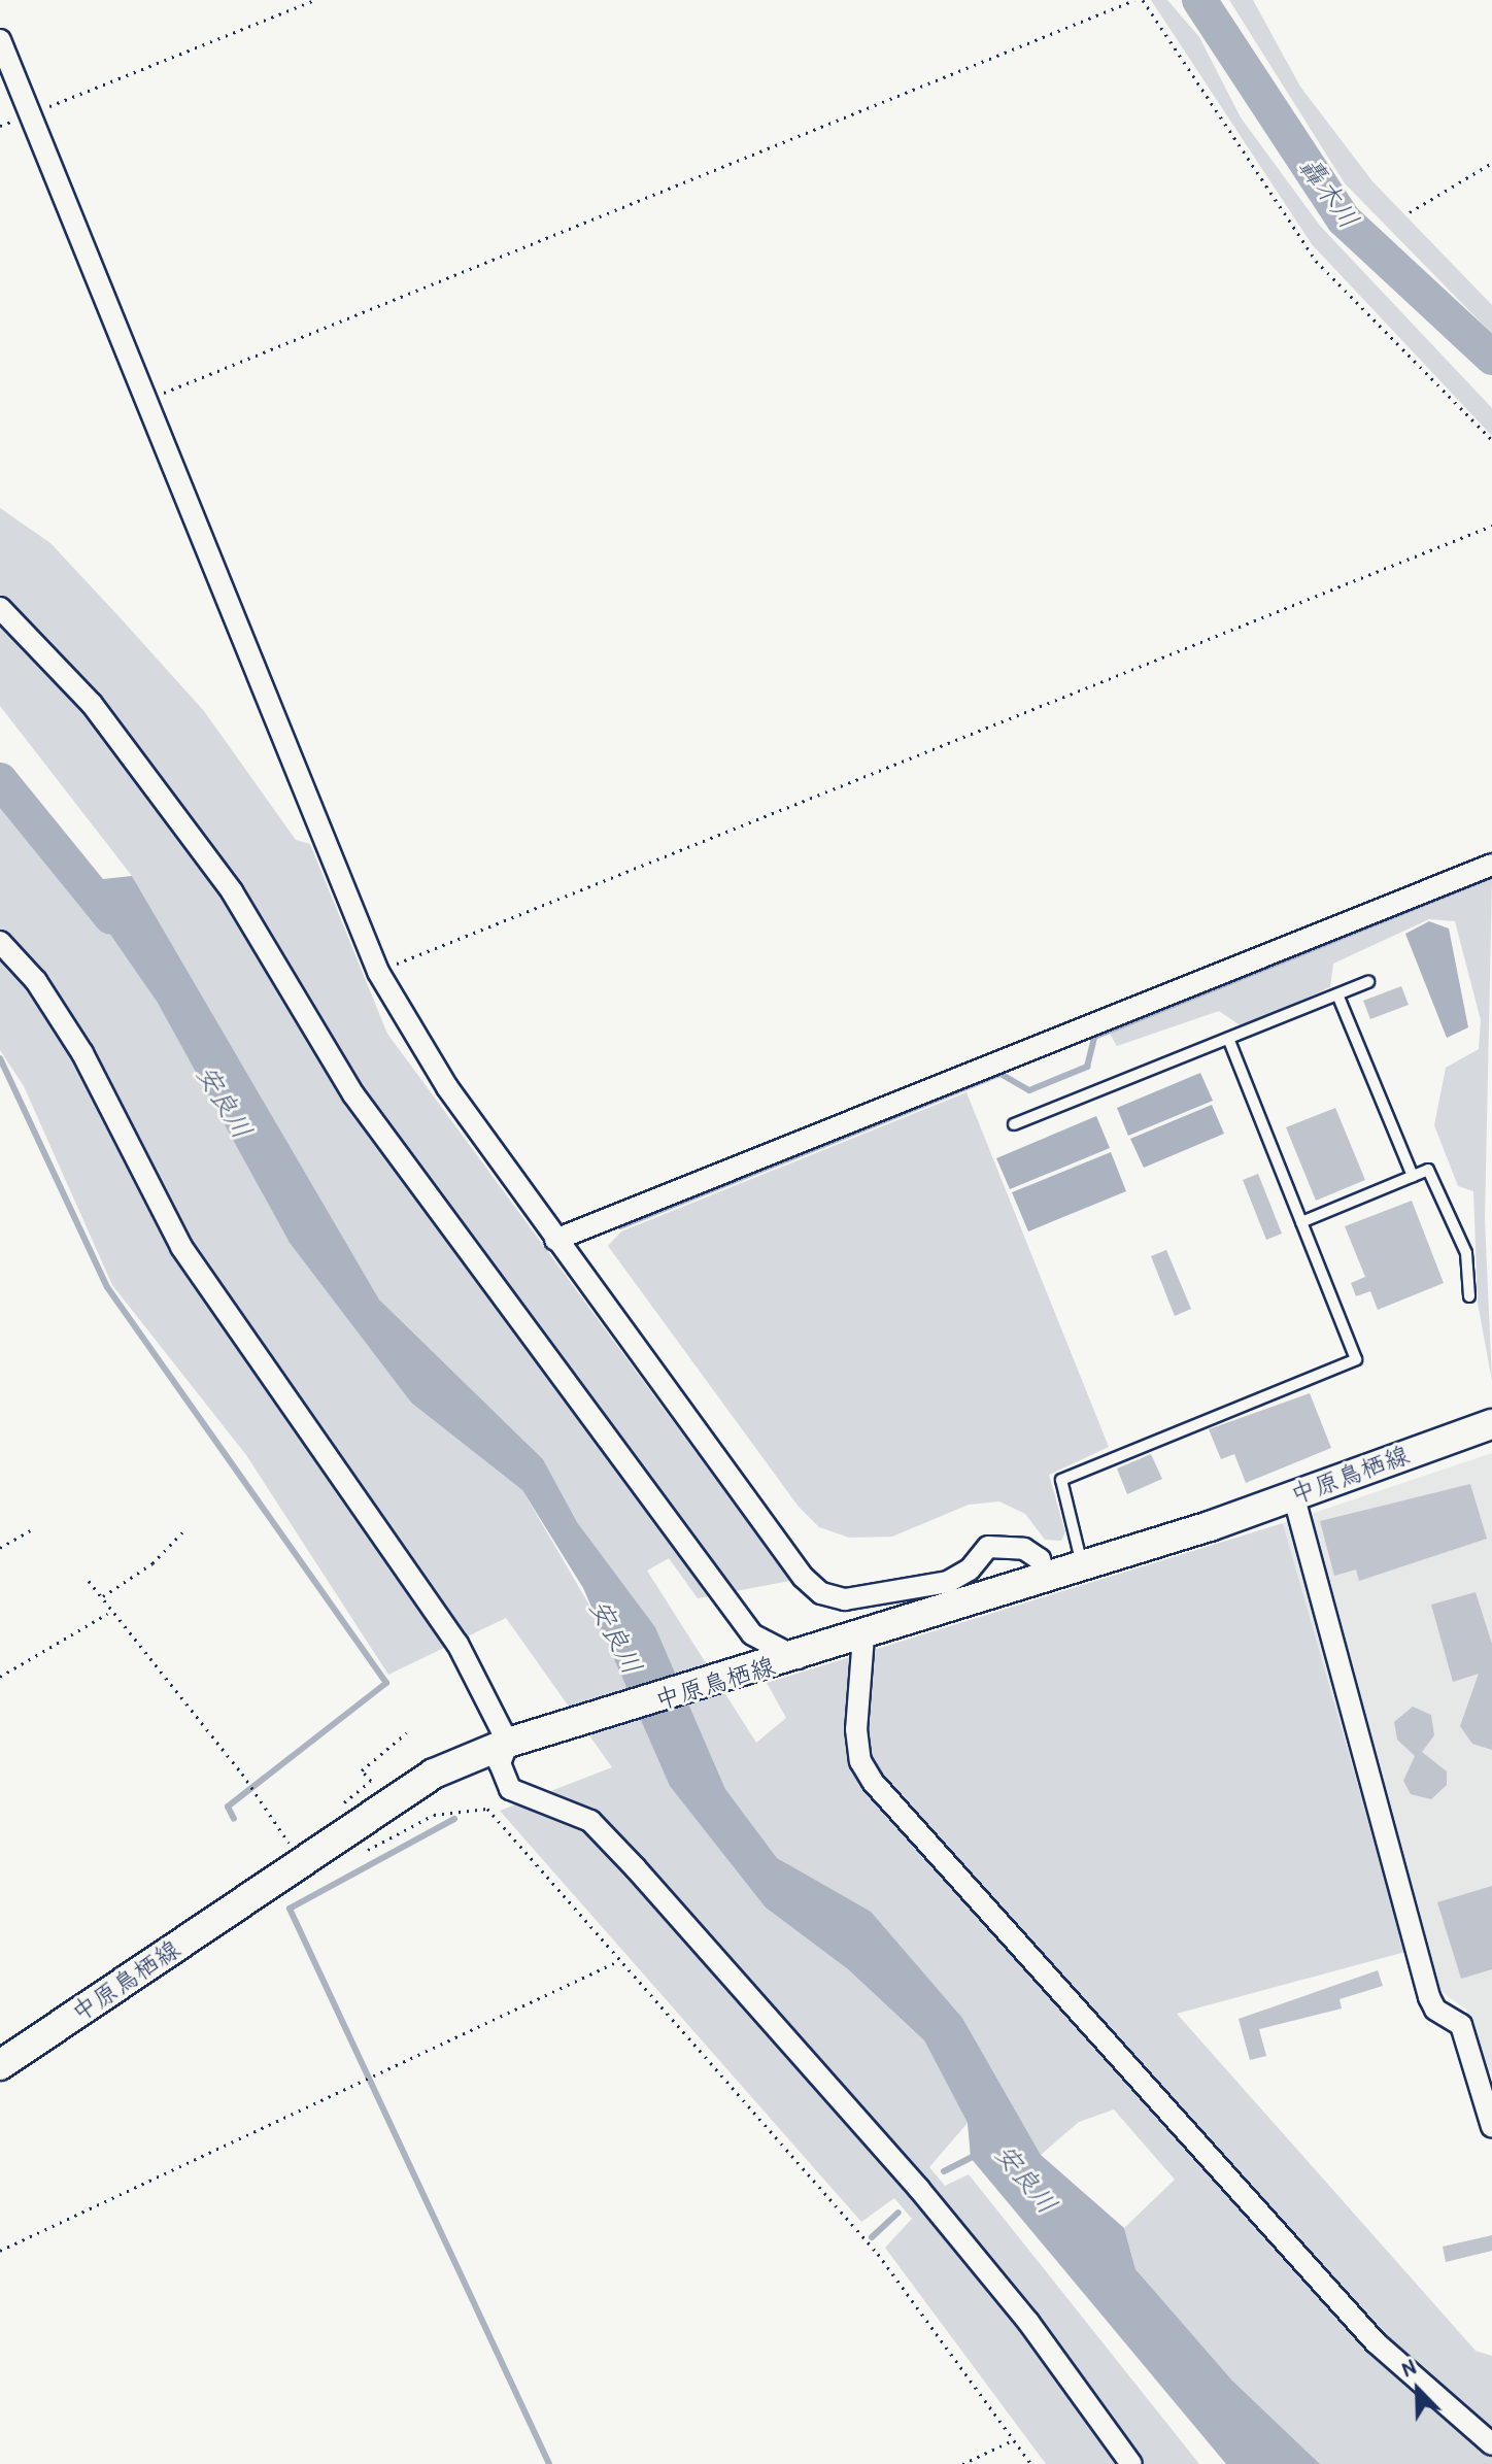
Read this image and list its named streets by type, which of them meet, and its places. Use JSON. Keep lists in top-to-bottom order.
{
  "streets": {
    "main road": ["中原鳥栖線"]
  },
  "water": ["轟木川", "安良川"],
  "north": "top left"
}
